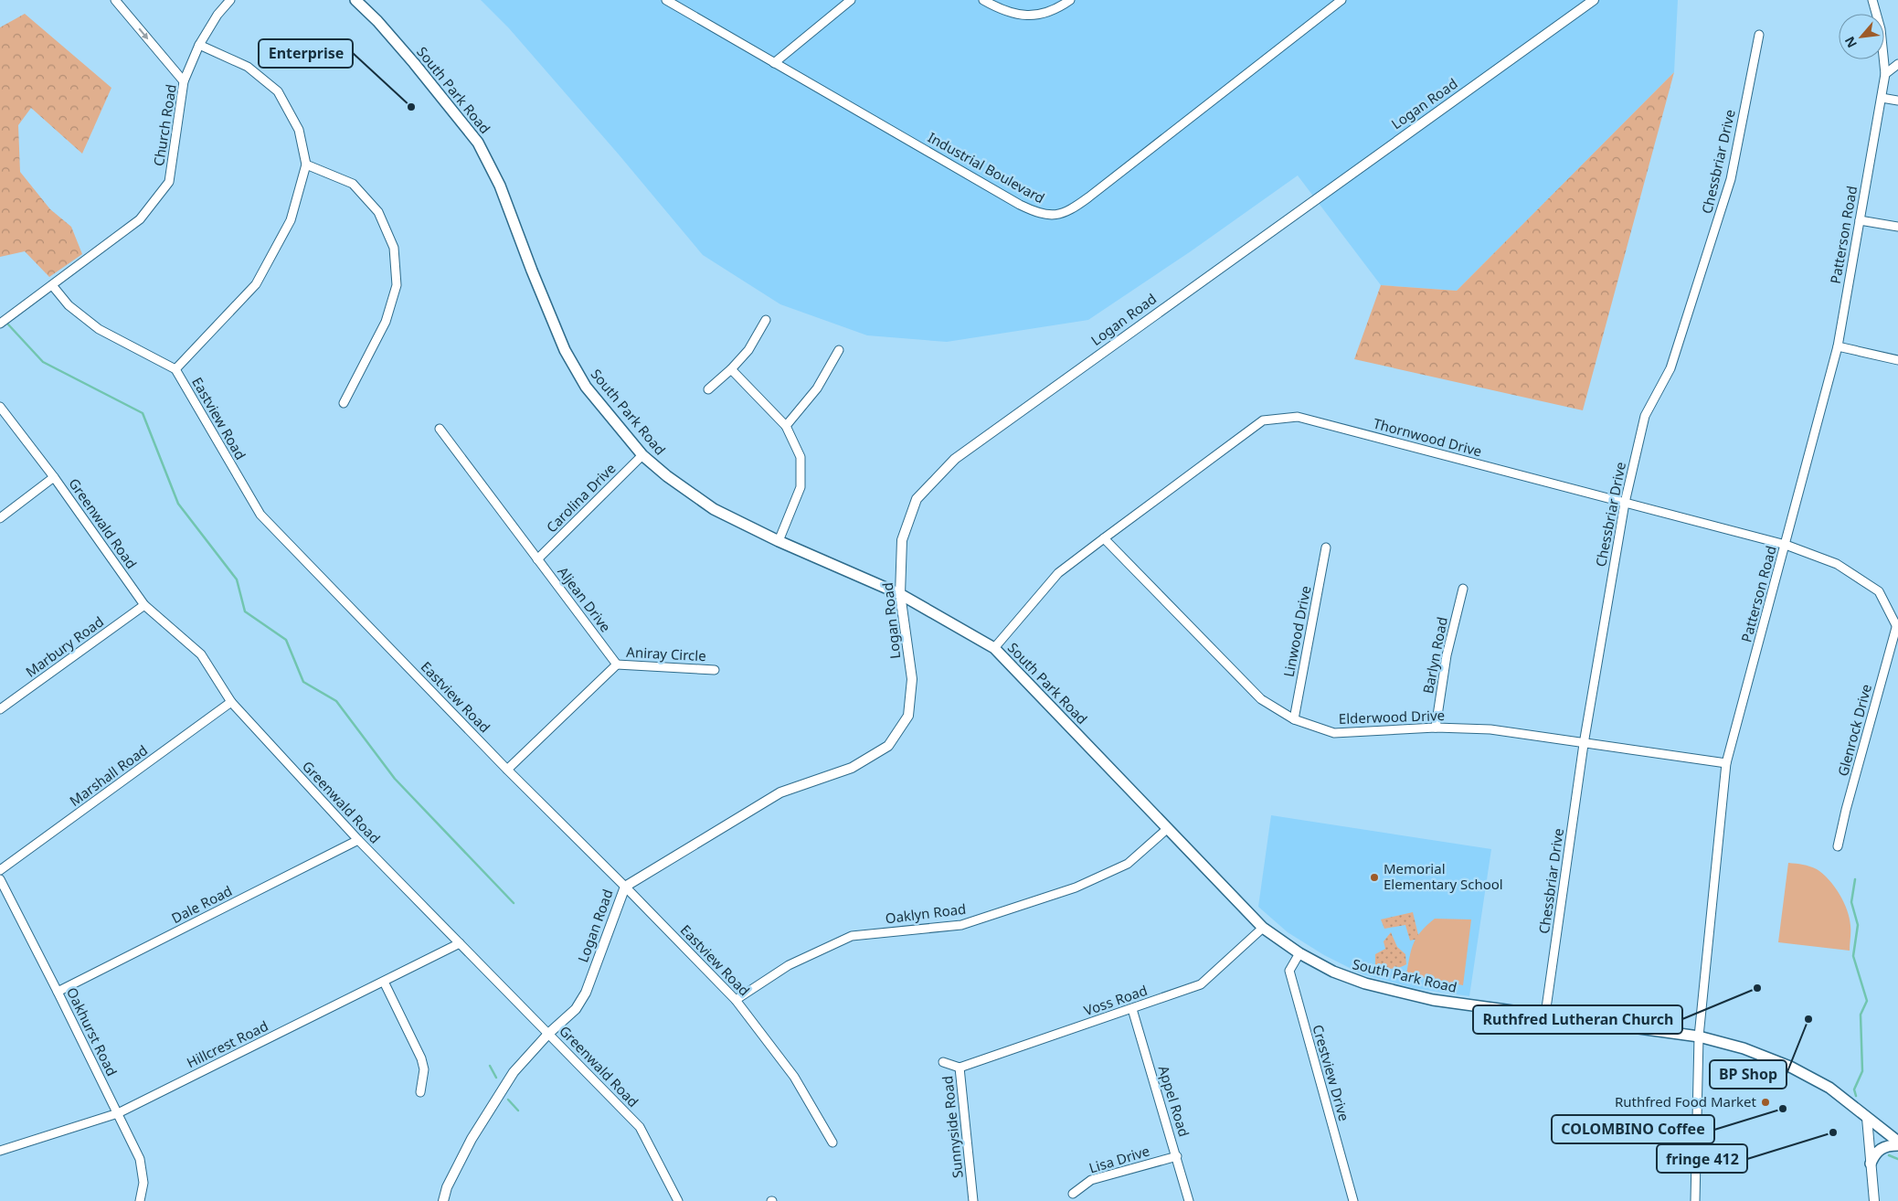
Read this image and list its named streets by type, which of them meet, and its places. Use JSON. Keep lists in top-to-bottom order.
{
  "streets": {
    "main road": ["South Park Road"],
    "street": [
      "Logan Road",
      "Church Road",
      "Chessbriar Drive",
      "Industrial Boulevard",
      "Patterson Road",
      "Eastview Road",
      "Thornwood Drive",
      "Carolina Drive",
      "Greenwald Road",
      "Aljean Drive",
      "Linwood Drive",
      "Marbury Road",
      "Aniray Circle",
      "Barlyn Road",
      "Elderwood Drive",
      "Glenrock Drive",
      "Marshall Road",
      "Dale Road",
      "Oaklyn Road",
      "Voss Road",
      "Oakhurst Road",
      "Hillcrest Road",
      "Crestview Drive",
      "Appel Road",
      "Sunnyside Road",
      "Lisa Drive"
    ]
  },
  "crossings": [
    ["South Park Road", "Logan Road"],
    ["South Park Road", "Chessbriar Drive"],
    ["South Park Road", "Patterson Road"],
    ["South Park Road", "Thornwood Drive"],
    ["South Park Road", "Carolina Drive"],
    ["South Park Road", "Oaklyn Road"],
    ["South Park Road", "Voss Road"],
    ["South Park Road", "Crestview Drive"],
    ["Logan Road", "Eastview Road"],
    ["Logan Road", "Greenwald Road"],
    ["Church Road", "Eastview Road"],
    ["Chessbriar Drive", "Thornwood Drive"],
    ["Chessbriar Drive", "Elderwood Drive"],
    ["Patterson Road", "Thornwood Drive"],
    ["Patterson Road", "Elderwood Drive"],
    ["Eastview Road", "Oaklyn Road"],
    ["Thornwood Drive", "Elderwood Drive"],
    ["Thornwood Drive", "Glenrock Drive"],
    ["Carolina Drive", "Aljean Drive"],
    ["Greenwald Road", "Marbury Road"],
    ["Greenwald Road", "Marshall Road"],
    ["Greenwald Road", "Dale Road"],
    ["Greenwald Road", "Hillcrest Road"],
    ["Aljean Drive", "Aniray Circle"],
    ["Linwood Drive", "Elderwood Drive"],
    ["Barlyn Road", "Elderwood Drive"],
    ["Dale Road", "Oakhurst Road"],
    ["Voss Road", "Appel Road"],
    ["Voss Road", "Sunnyside Road"],
    ["Oakhurst Road", "Hillcrest Road"],
    ["Appel Road", "Lisa Drive"]
  ],
  "places": [
    "Enterprise",
    "Memorial Elementary School",
    "Ruthfred Lutheran Church",
    "BP Shop",
    "Ruthfred Food Market",
    "COLOMBINO Coffee",
    "fringe 412"
  ],
  "north": "bottom left"
}
